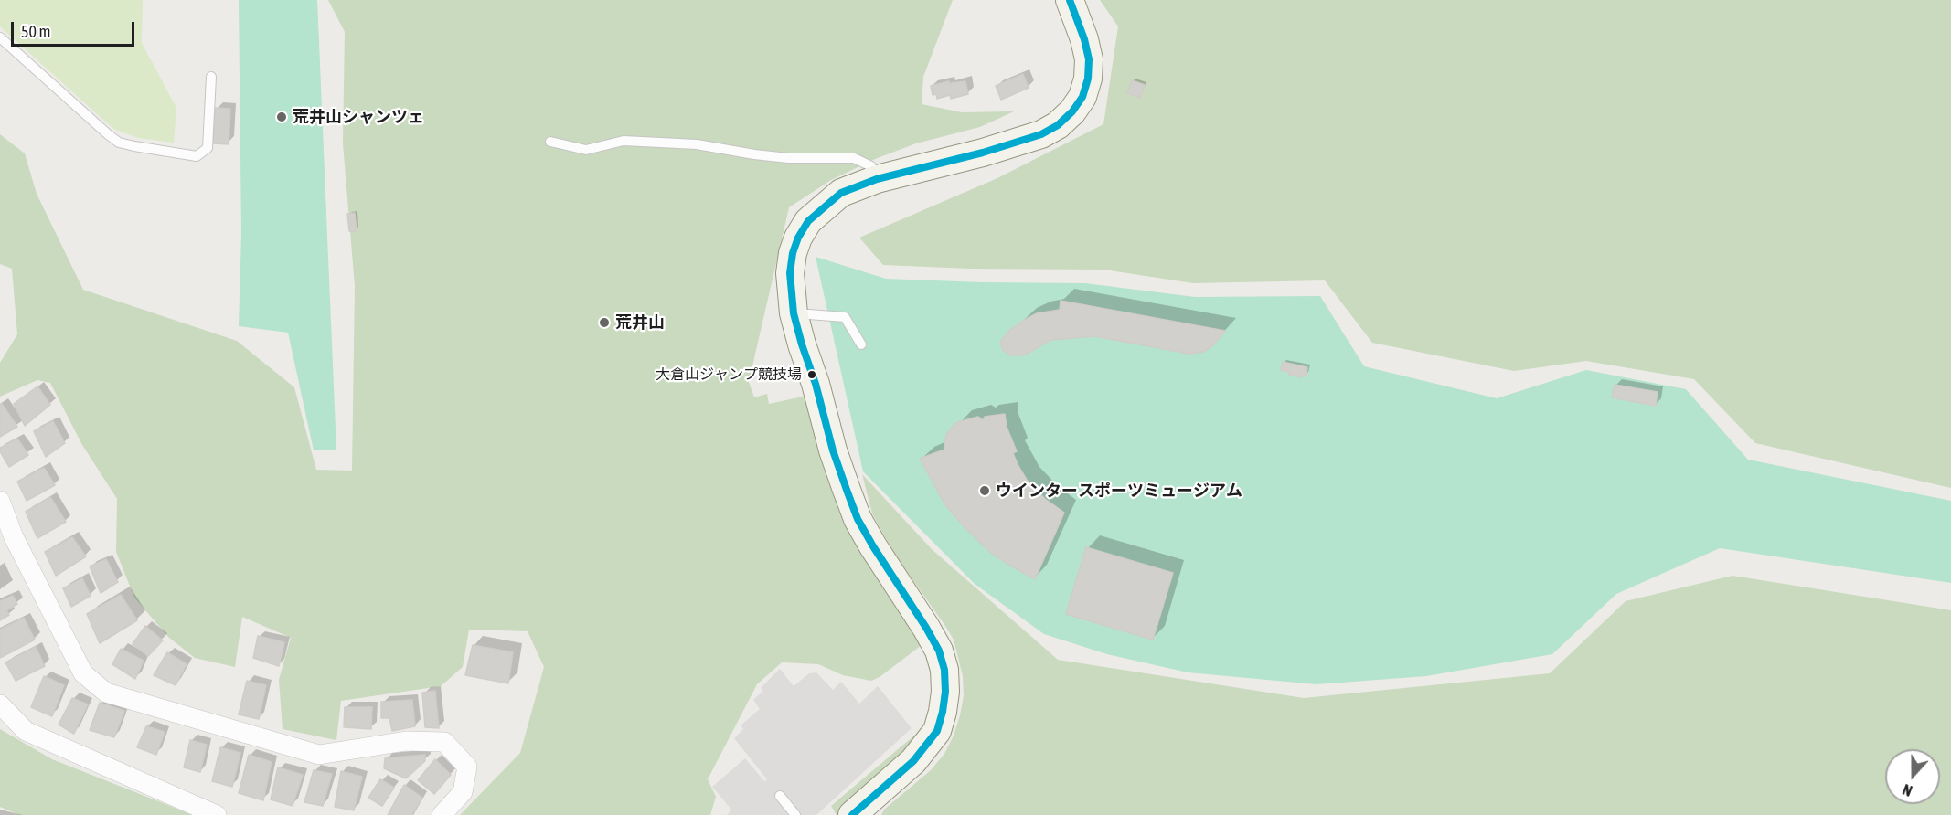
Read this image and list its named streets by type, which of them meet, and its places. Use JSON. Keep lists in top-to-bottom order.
{
  "places": [
    "荒井山シャンツェ",
    "荒井山",
    "大倉山ジャンプ競技場",
    "ウインタースポーツミュージアム"
  ],
  "scale_bar": "50 m",
  "north": "bottom"
}
